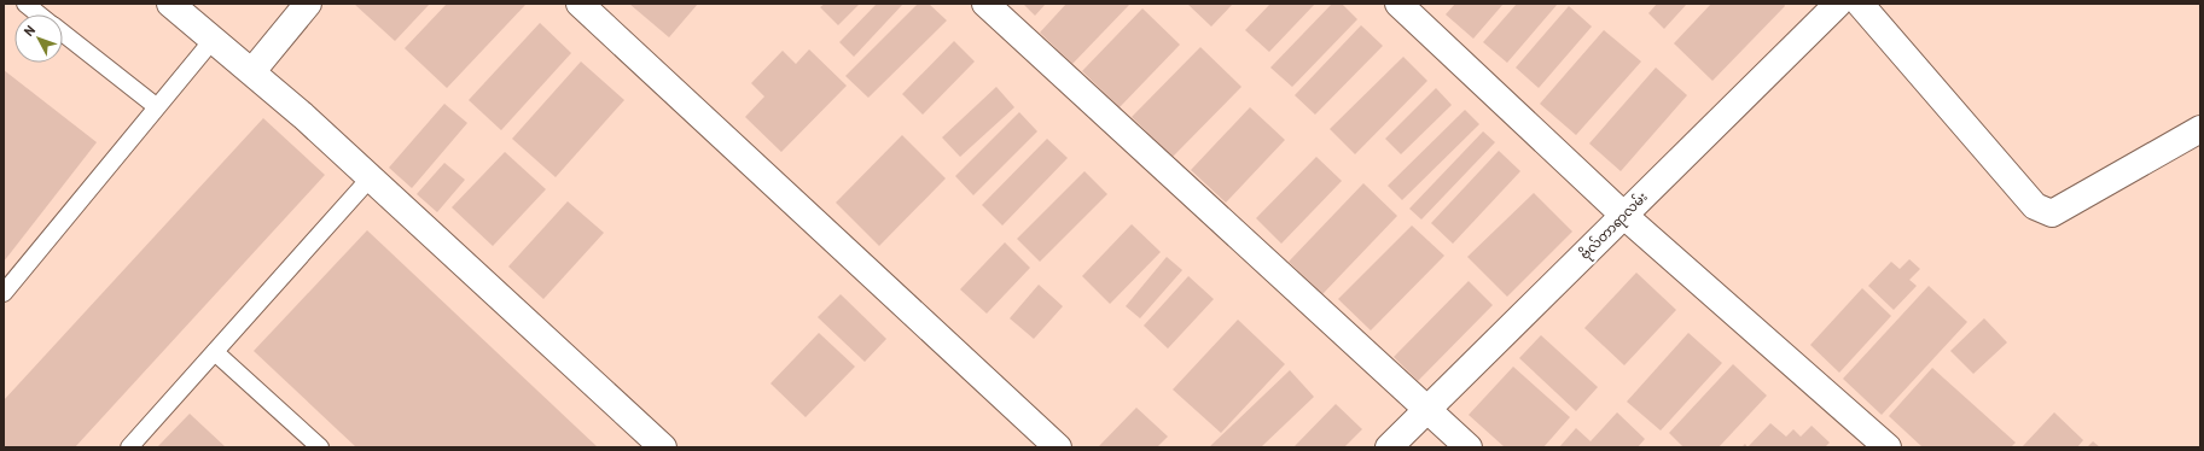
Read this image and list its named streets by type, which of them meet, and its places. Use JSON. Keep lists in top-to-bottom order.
{
  "streets": {
    "street": ["ဗိုလ်တာရာလမ်း"]
  },
  "north": "top left"
}
